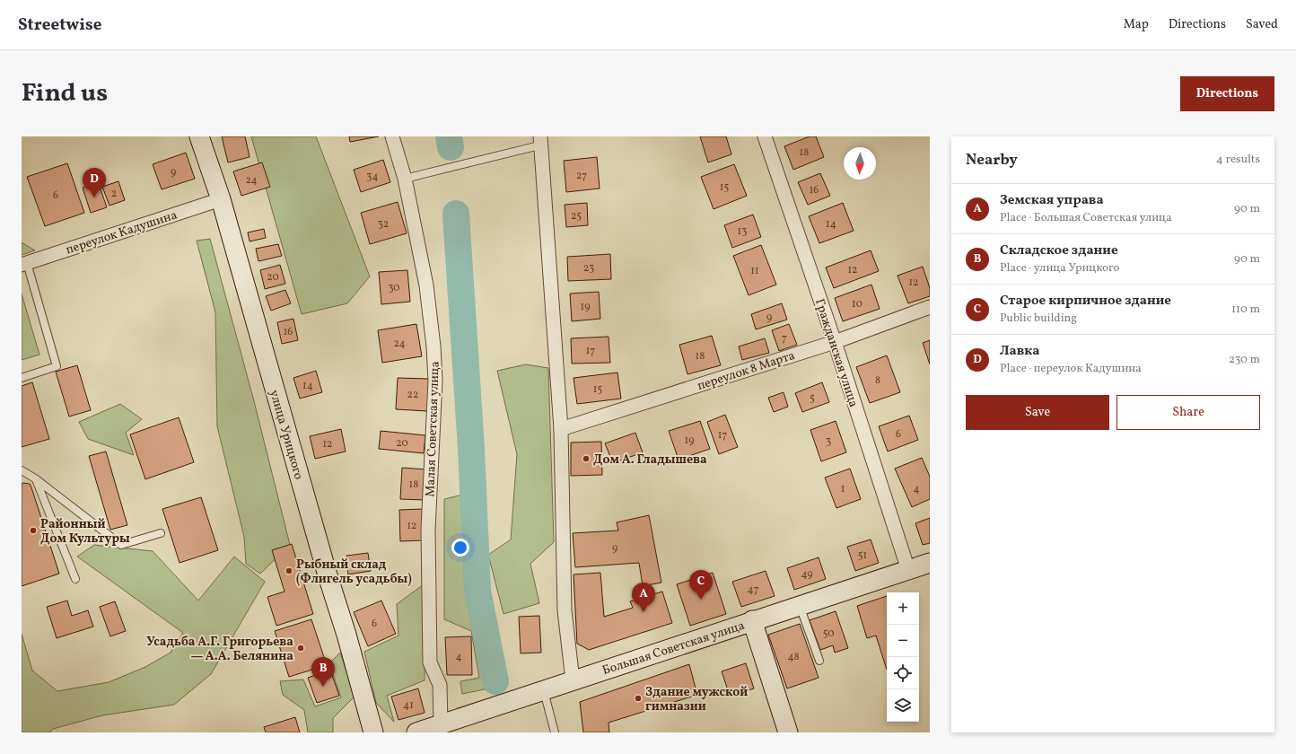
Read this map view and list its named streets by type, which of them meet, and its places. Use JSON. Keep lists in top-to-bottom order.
{
  "streets": {
    "main road": ["улица Урицкого", "Большая Советская улица"],
    "street": [
      "переулок Кадушина",
      "Гражданская улица",
      "переулок 8 Марта",
      "Малая Советская улица"
    ]
  },
  "crossings": [
    ["переулок Кадушина", "улица Урицкого"],
    ["Гражданская улица", "переулок 8 Марта"],
    ["Гражданская улица", "Большая Советская улица"],
    ["Малая Советская улица", "Большая Советская улица"]
  ],
  "places": [
    "Дом А. Гладышева",
    "Районный Дом Культуры",
    "Рыбный склад (Флигель усадьбы)",
    "Усадьба А.Г. Григорьева — А.А. Белянина",
    "Здание мужской гимназии"
  ],
  "house_numbers": [
    "18",
    "9",
    "27",
    "34",
    "24",
    "15",
    "16",
    "2",
    "6",
    "25",
    "32",
    "14",
    "13",
    "23",
    "12",
    "11",
    "20",
    "12",
    "30",
    "10",
    "19",
    "9",
    "16",
    "7",
    "24",
    "17",
    "18",
    "8",
    "14",
    "15",
    "22",
    "5",
    "6",
    "17",
    "19",
    "3",
    "20",
    "12",
    "18",
    "1",
    "4",
    "12",
    "9",
    "51",
    "49",
    "47",
    "6",
    "50",
    "4",
    "48",
    "41"
  ],
  "north": "bottom",
  "page": {
    "header": "Streetwise",
    "nav": ["Map", "Directions", "Saved"],
    "title": "Find us",
    "buttons": [
      "Directions",
      ["Save", "Share"]
    ],
    "heading": ["Nearby", "4 results"],
    "pins": [
      "D",
      "C",
      "A",
      "B"
    ],
    "list": [
      {
        "mark": "A",
        "name": "Земская управа",
        "note": "Place · Большая Советская улица",
        "value": "90 m"
      },
      {
        "mark": "B",
        "name": "Складское здание",
        "note": "Place · улица Урицкого",
        "value": "90 m"
      },
      {
        "mark": "C",
        "name": "Старое кирпичное здание",
        "note": "Public building",
        "value": "110 m"
      },
      {
        "mark": "D",
        "name": "Лавка",
        "note": "Place · переулок Кадушина",
        "value": "230 m"
      }
    ],
    "map_buttons": ["+", "−"]
  }
}
